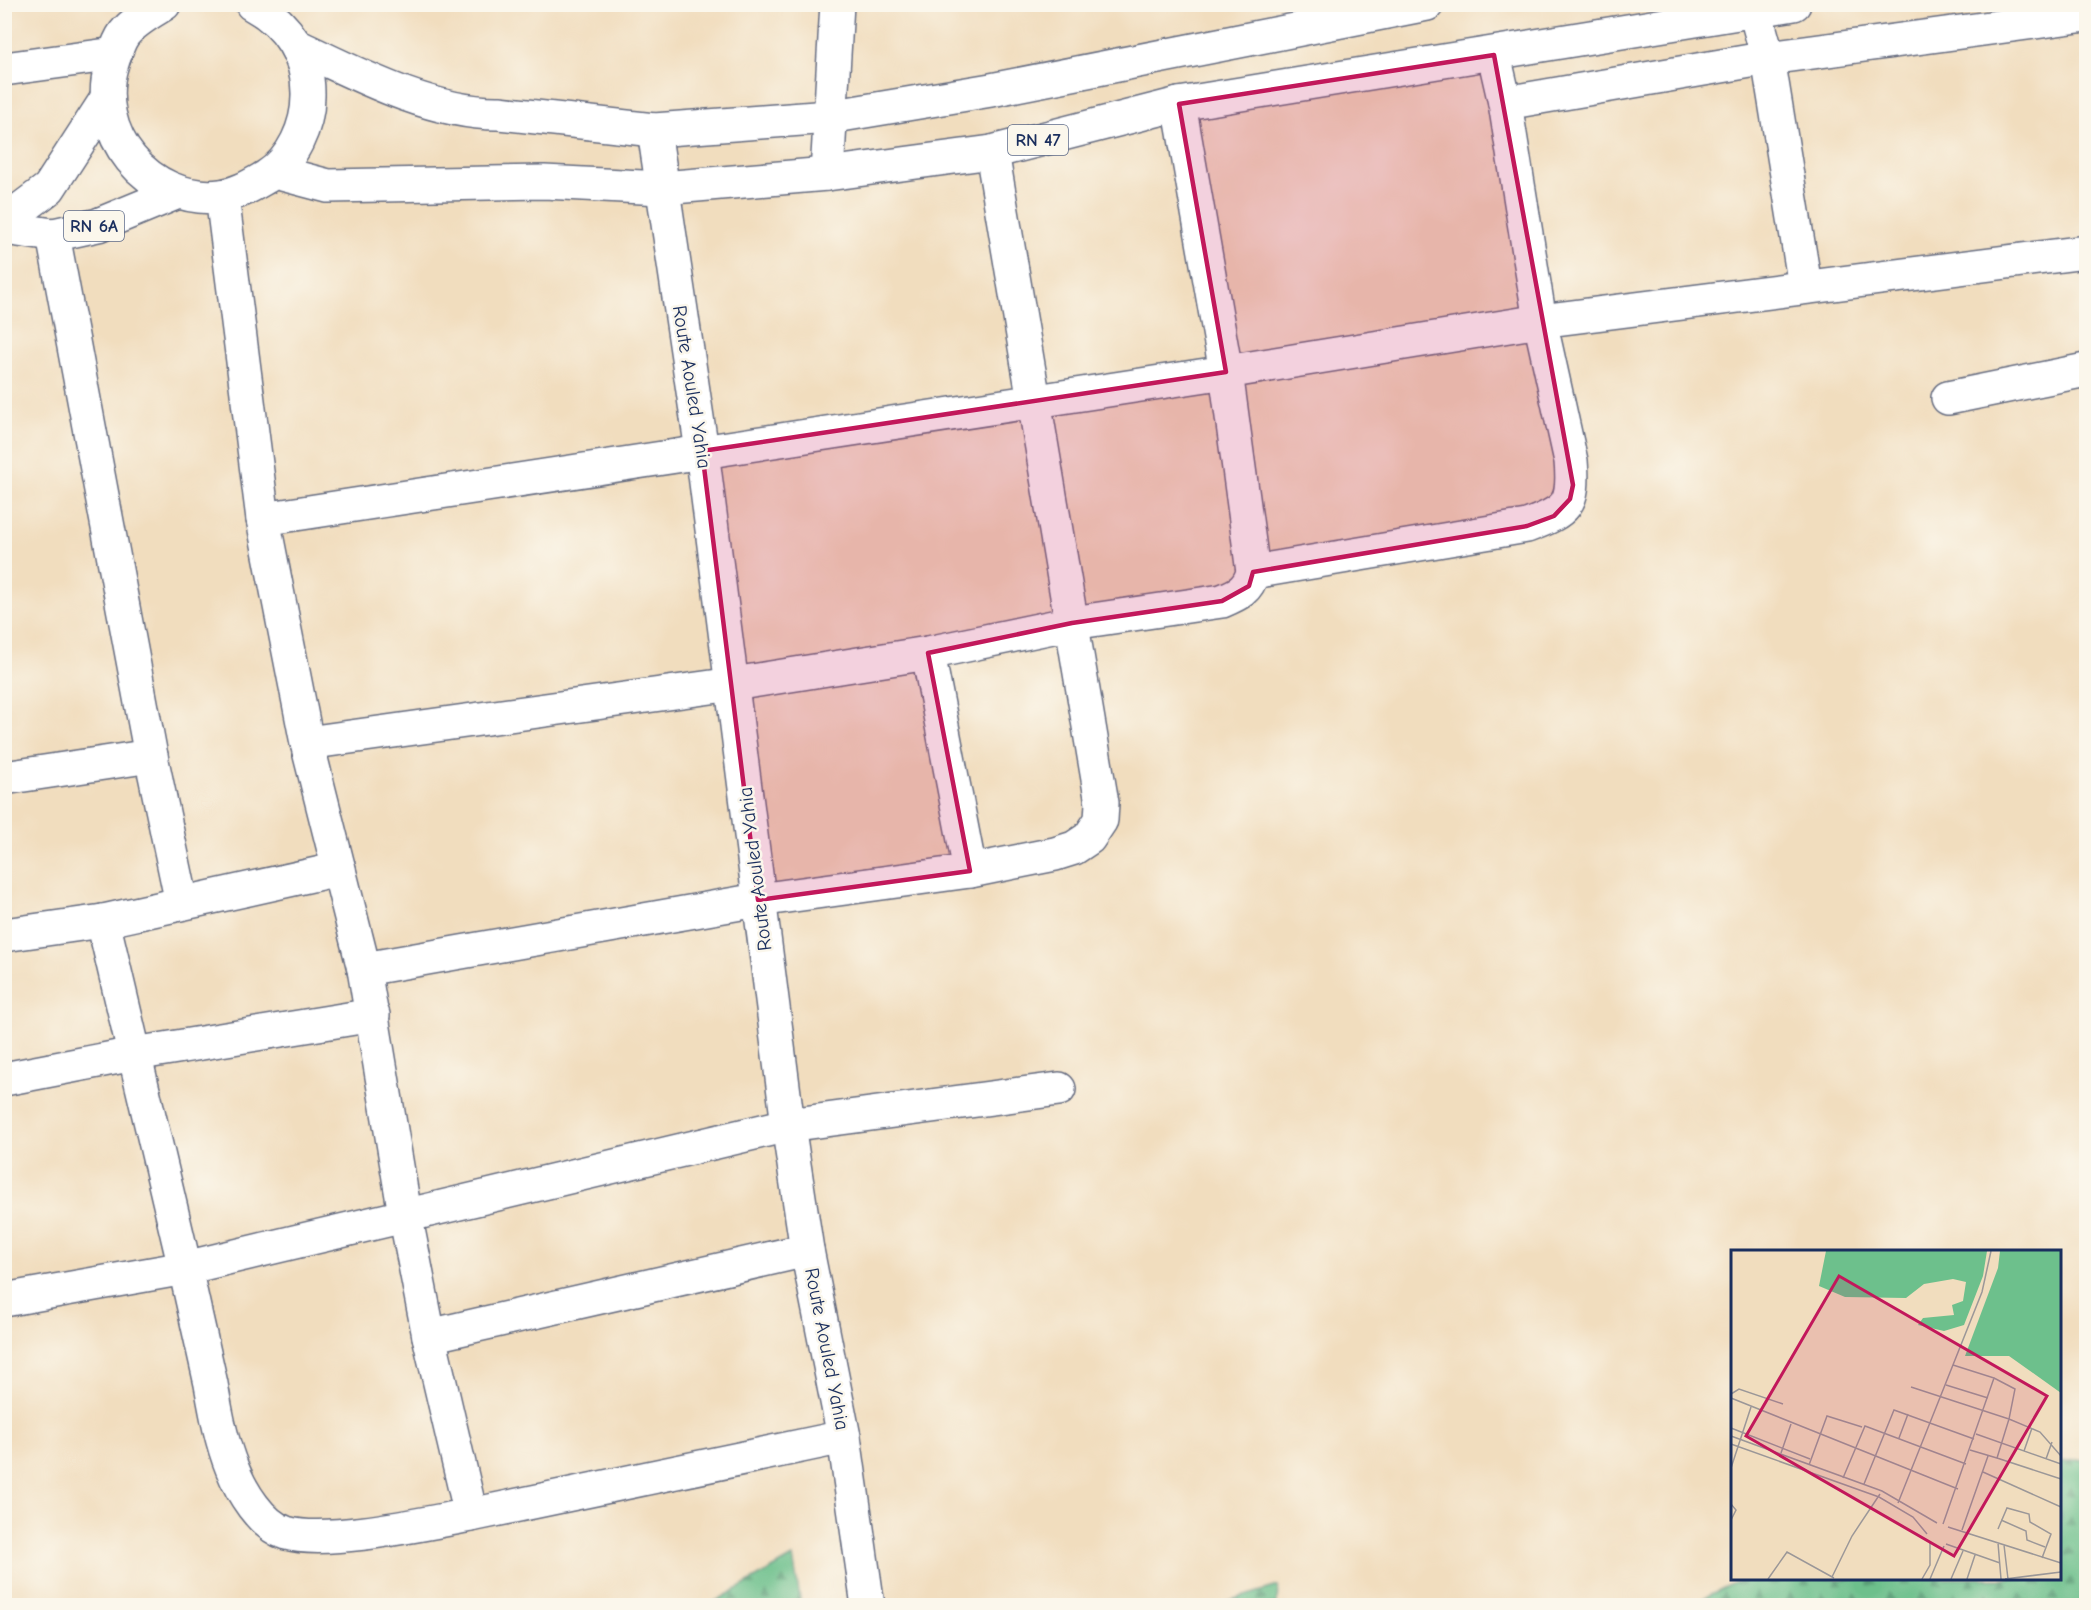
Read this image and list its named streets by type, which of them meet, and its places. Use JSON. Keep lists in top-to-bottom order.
{
  "streets": {
    "main road": ["RN 47", "RN 6A", "Route Aouled Yahia"]
  },
  "crossings": [
    ["RN 47", "Route Aouled Yahia"]
  ]
}
